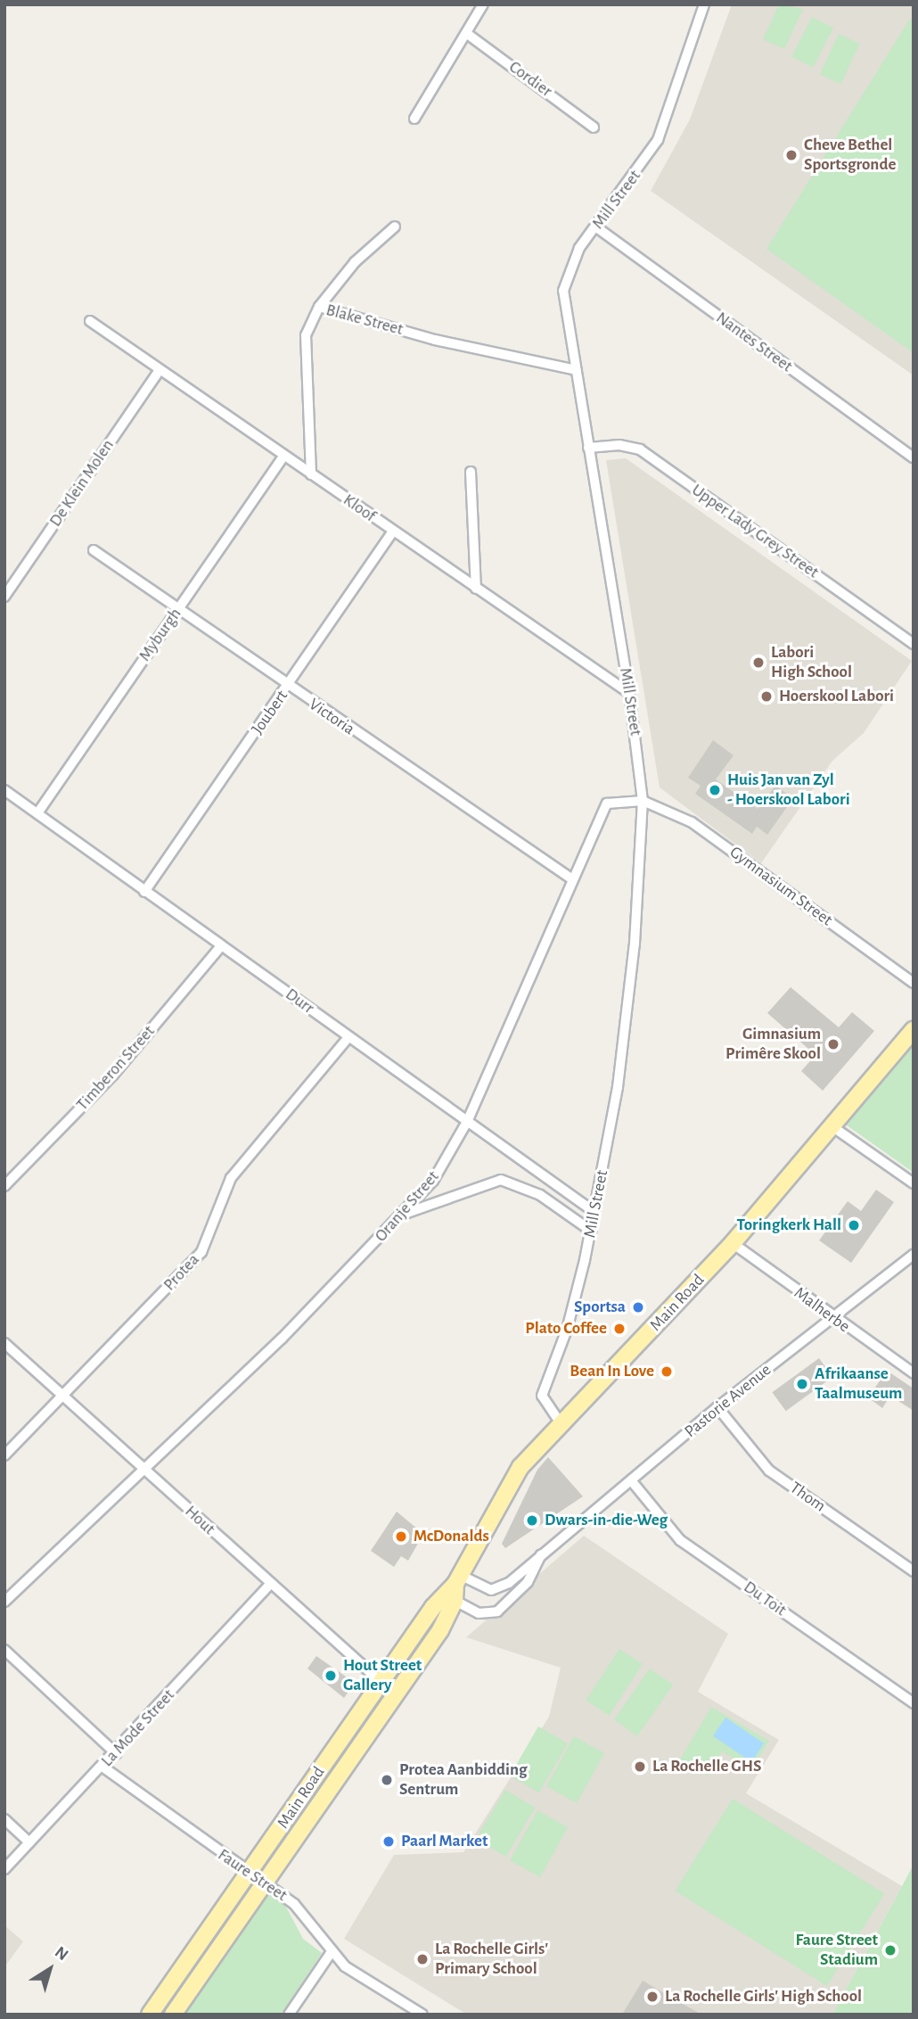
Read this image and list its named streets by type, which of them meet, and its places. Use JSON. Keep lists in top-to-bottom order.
{
  "streets": {
    "main road": ["Main Road"],
    "street": [
      "Cordier",
      "Mill Street",
      "Blake Street",
      "Nantes Street",
      "De Klein Molen",
      "Kloof",
      "Upper Lady Grey Street",
      "Myburgh",
      "Joubert",
      "Victoria",
      "Gymnasium Street",
      "Durr",
      "Timberon Street",
      "Oranje Street",
      "Protea",
      "Malherbe",
      "Pastorie Avenue",
      "Thom",
      "Hout",
      "Du Toit",
      "La Mode Street",
      "Faure Street"
    ]
  },
  "crossings": [
    ["Mill Street", "Blake Street"],
    ["Mill Street", "Nantes Street"],
    ["Mill Street", "Kloof"],
    ["Mill Street", "Upper Lady Grey Street"],
    ["Mill Street", "Gymnasium Street"],
    ["Mill Street", "Durr"],
    ["Mill Street", "Oranje Street"],
    ["Mill Street", "Main Road"],
    ["Blake Street", "Kloof"],
    ["De Klein Molen", "Kloof"],
    ["Kloof", "Myburgh"],
    ["Kloof", "Joubert"],
    ["Myburgh", "Victoria"],
    ["Myburgh", "Durr"],
    ["Joubert", "Victoria"],
    ["Joubert", "Durr"],
    ["Victoria", "Oranje Street"],
    ["Gymnasium Street", "Oranje Street"],
    ["Durr", "Timberon Street"],
    ["Durr", "Oranje Street"],
    ["Durr", "Protea"],
    ["Oranje Street", "Hout"],
    ["Protea", "Hout"],
    ["Main Road", "Malherbe"],
    ["Main Road", "Pastorie Avenue"],
    ["Main Road", "Hout"],
    ["Main Road", "Faure Street"],
    ["Malherbe", "Pastorie Avenue"],
    ["Pastorie Avenue", "Thom"],
    ["Pastorie Avenue", "Du Toit"],
    ["Hout", "La Mode Street"],
    ["La Mode Street", "Faure Street"]
  ],
  "places": [
    "Cheve Bethel Sportsgronde",
    "Labori High School",
    "Hoerskool Labori",
    "Huis Jan van Zyl - Hoerskool Labori",
    "Gimnasium Primêre Skool",
    "Toringkerk Hall",
    "Sportsa",
    "Plato Coffee",
    "Bean In Love",
    "Afrikaanse Taalmuseum",
    "Dwars-in-die-Weg",
    "McDonalds",
    "Hout Street Gallery",
    "La Rochelle GHS",
    "Protea Aanbidding Sentrum",
    "Paarl Market",
    "Faure Street Stadium",
    "La Rochelle Girls' Primary School",
    "La Rochelle Girls' High School"
  ],
  "north": "top right"
}
